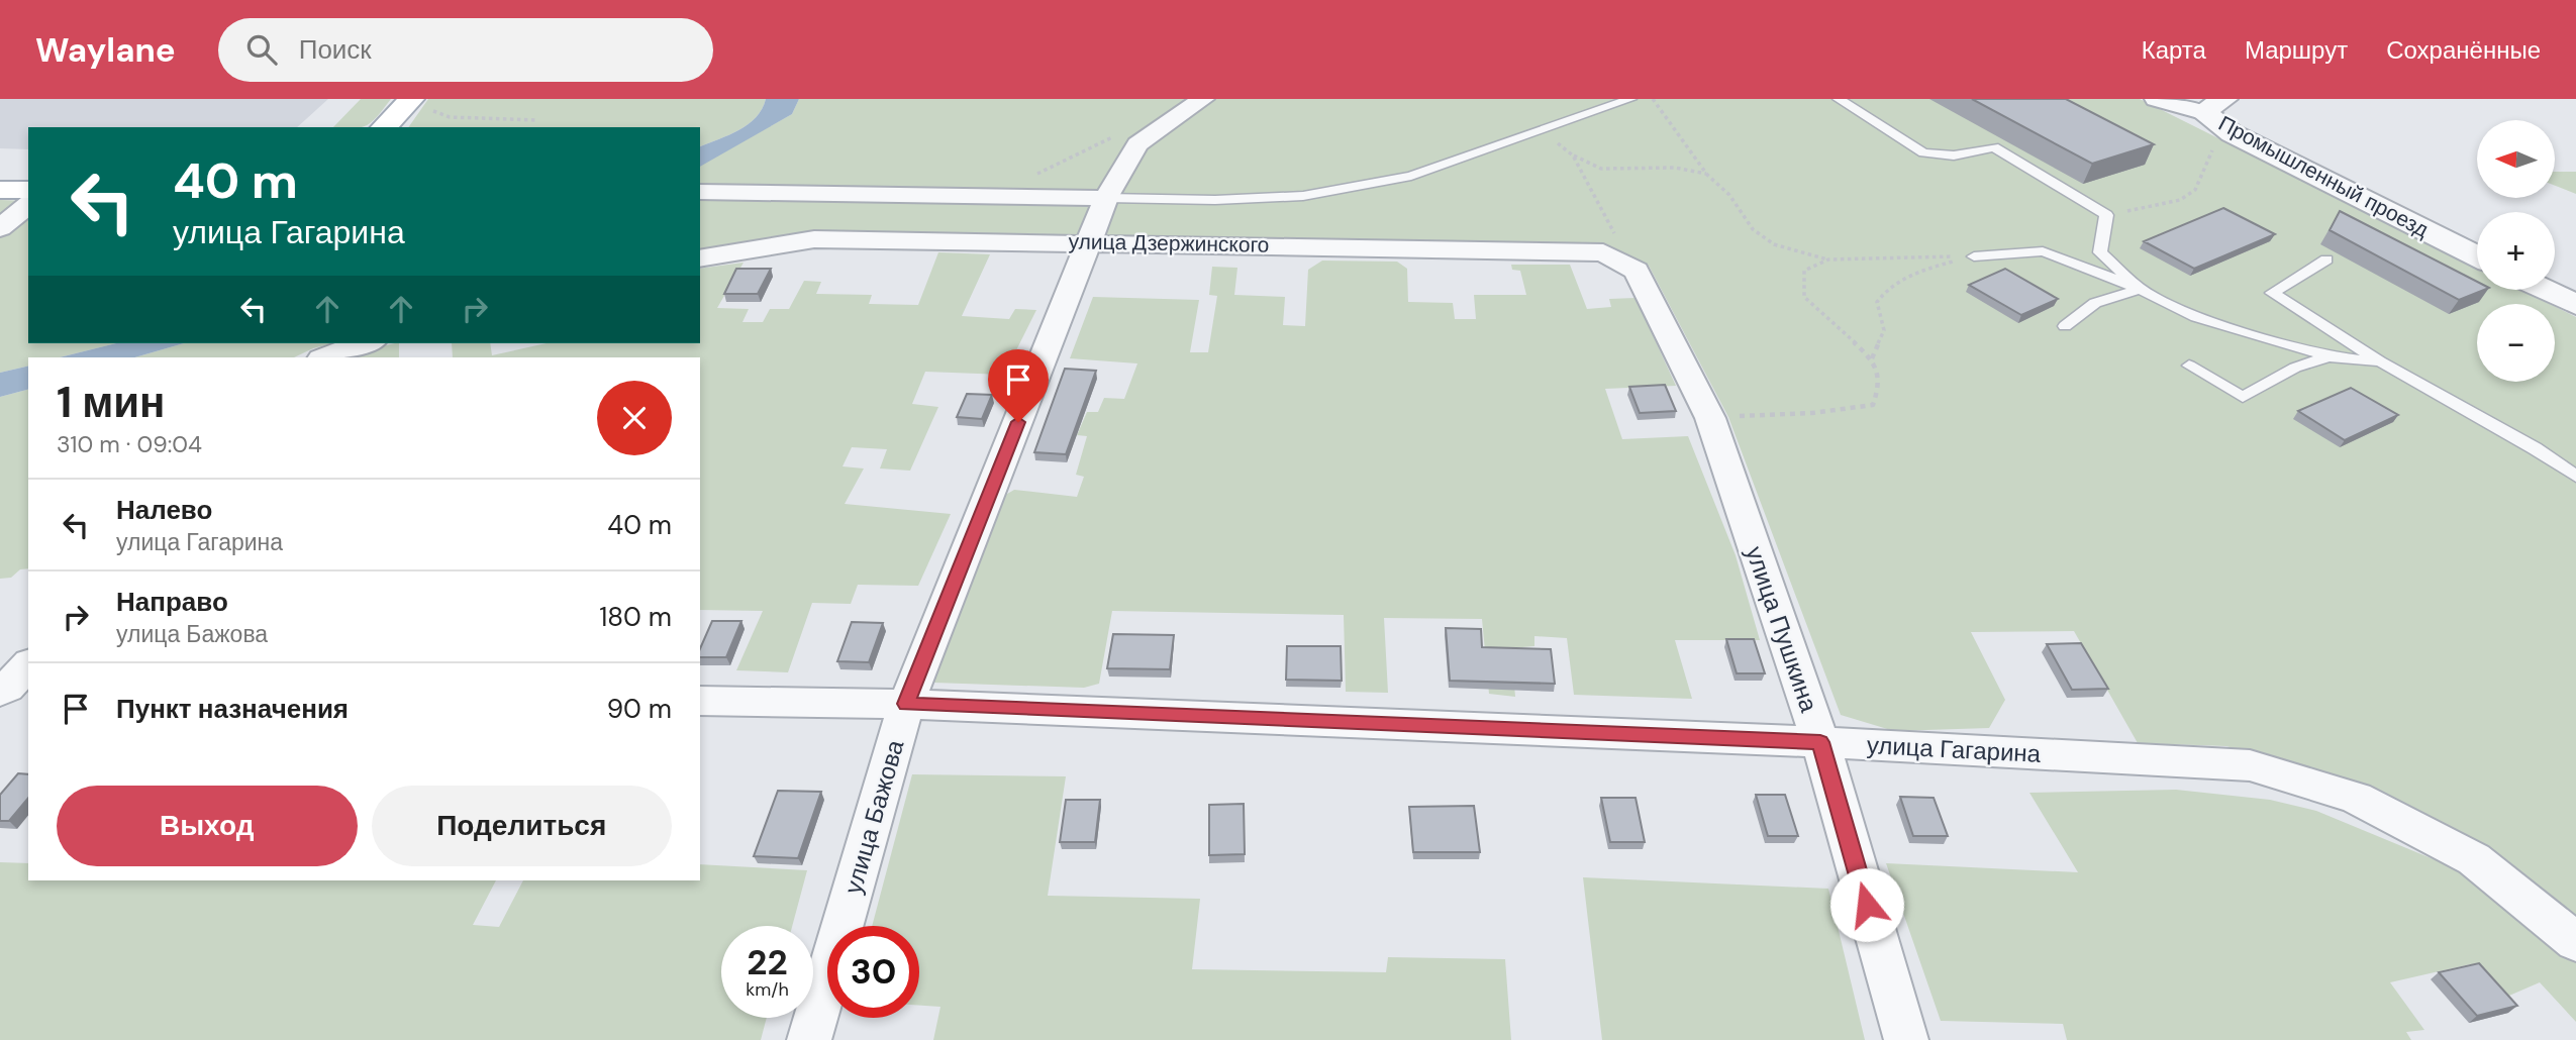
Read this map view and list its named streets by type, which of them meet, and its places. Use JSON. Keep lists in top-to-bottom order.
{
  "streets": {
    "street": [
      "Промышленный проезд",
      "улица Дзержинского",
      "улица Пушкина",
      "улица Гагарина",
      "улица Бажова"
    ]
  },
  "crossings": [
    ["улица Дзержинского", "улица Пушкина"],
    ["улица Дзержинского", "улица Бажова"],
    ["улица Пушкина", "улица Гагарина"],
    ["улица Гагарина", "улица Бажова"]
  ],
  "north": "left",
  "page": {
    "header": "Waylane",
    "search": "Поиск",
    "nav": ["Карта", "Маршрут", "Сохранённые"],
    "map_buttons": ["+", "−"],
    "turn": ["40 m", "улица Гагарина"],
    "heading": ["1 мин", "310 m · 09:04"],
    "list": [
      {
        "name": "Налево",
        "note": "улица Гагарина",
        "value": "40 m"
      },
      {
        "name": "Направо",
        "note": "улица Бажова",
        "value": "180 m"
      },
      {
        "name": "Пункт назначения",
        "value": "90 m"
      }
    ],
    "buttons": ["Выход", "Поделиться"],
    "speed": "22 km/h",
    "limit": "30"
  }
}
